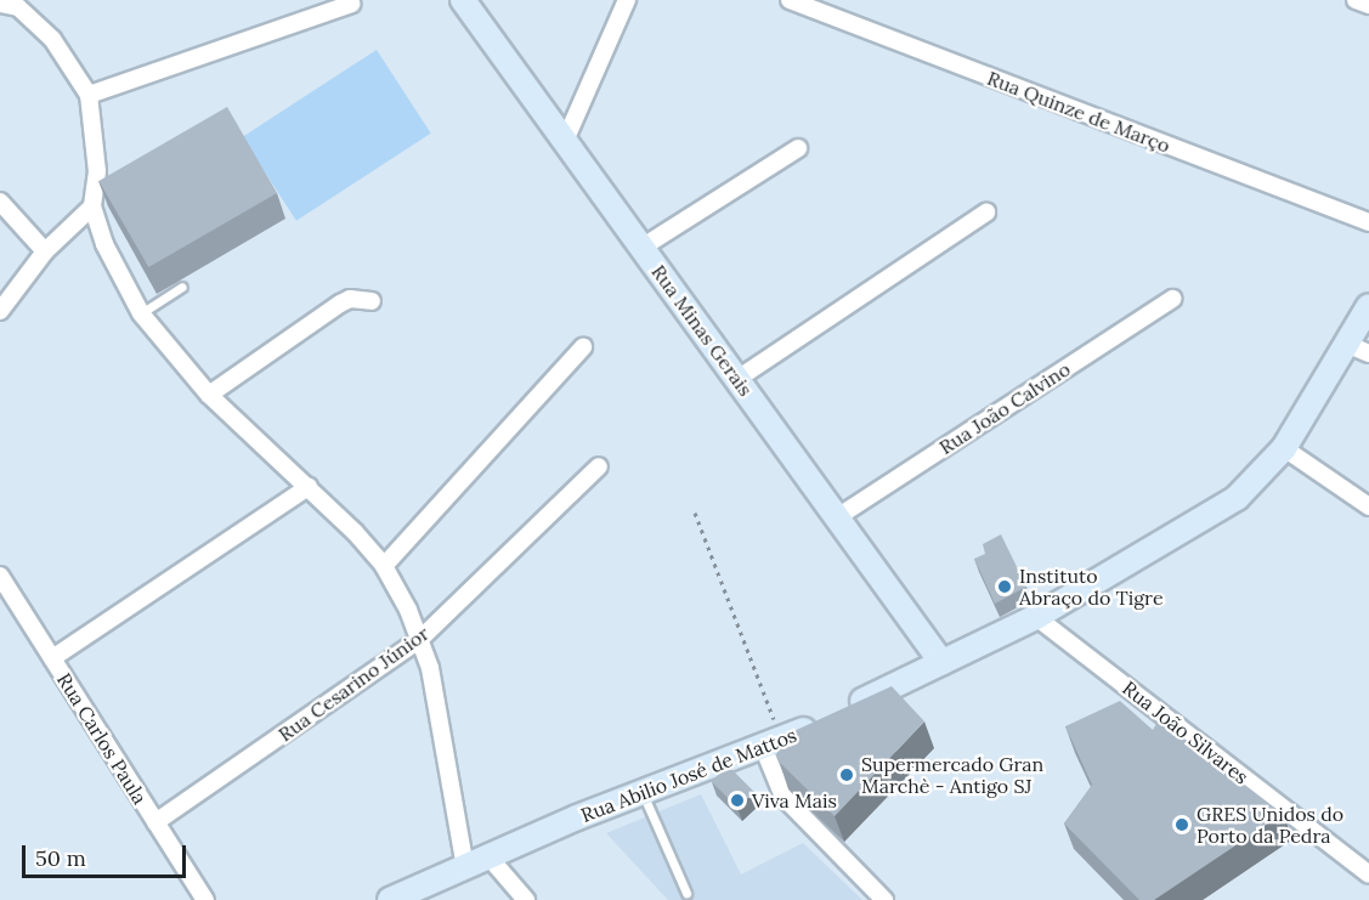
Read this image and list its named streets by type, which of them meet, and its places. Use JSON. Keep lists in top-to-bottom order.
{
  "streets": {
    "main road": ["Rua Minas Gerais", "Rua Abilio José de Mattos"],
    "street": [
      "Rua Quinze de Março",
      "Rua João Calvino",
      "Rua Cesarino Júnior",
      "Rua João Silvares",
      "Rua Carlos Paula"
    ]
  },
  "crossings": [
    ["Rua Minas Gerais", "Rua João Calvino"],
    ["Rua Minas Gerais", "Rua Abilio José de Mattos"],
    ["Rua Cesarino Júnior", "Rua Carlos Paula"],
    ["Rua João Silvares", "Rua Abilio José de Mattos"]
  ],
  "places": [
    "Instituto Abraço do Tigre",
    "Supermercado Gran Marchè - Antigo SJ",
    "Viva Mais",
    "GRES Unidos do Porto da Pedra"
  ],
  "scale_bar": "50 m"
}
